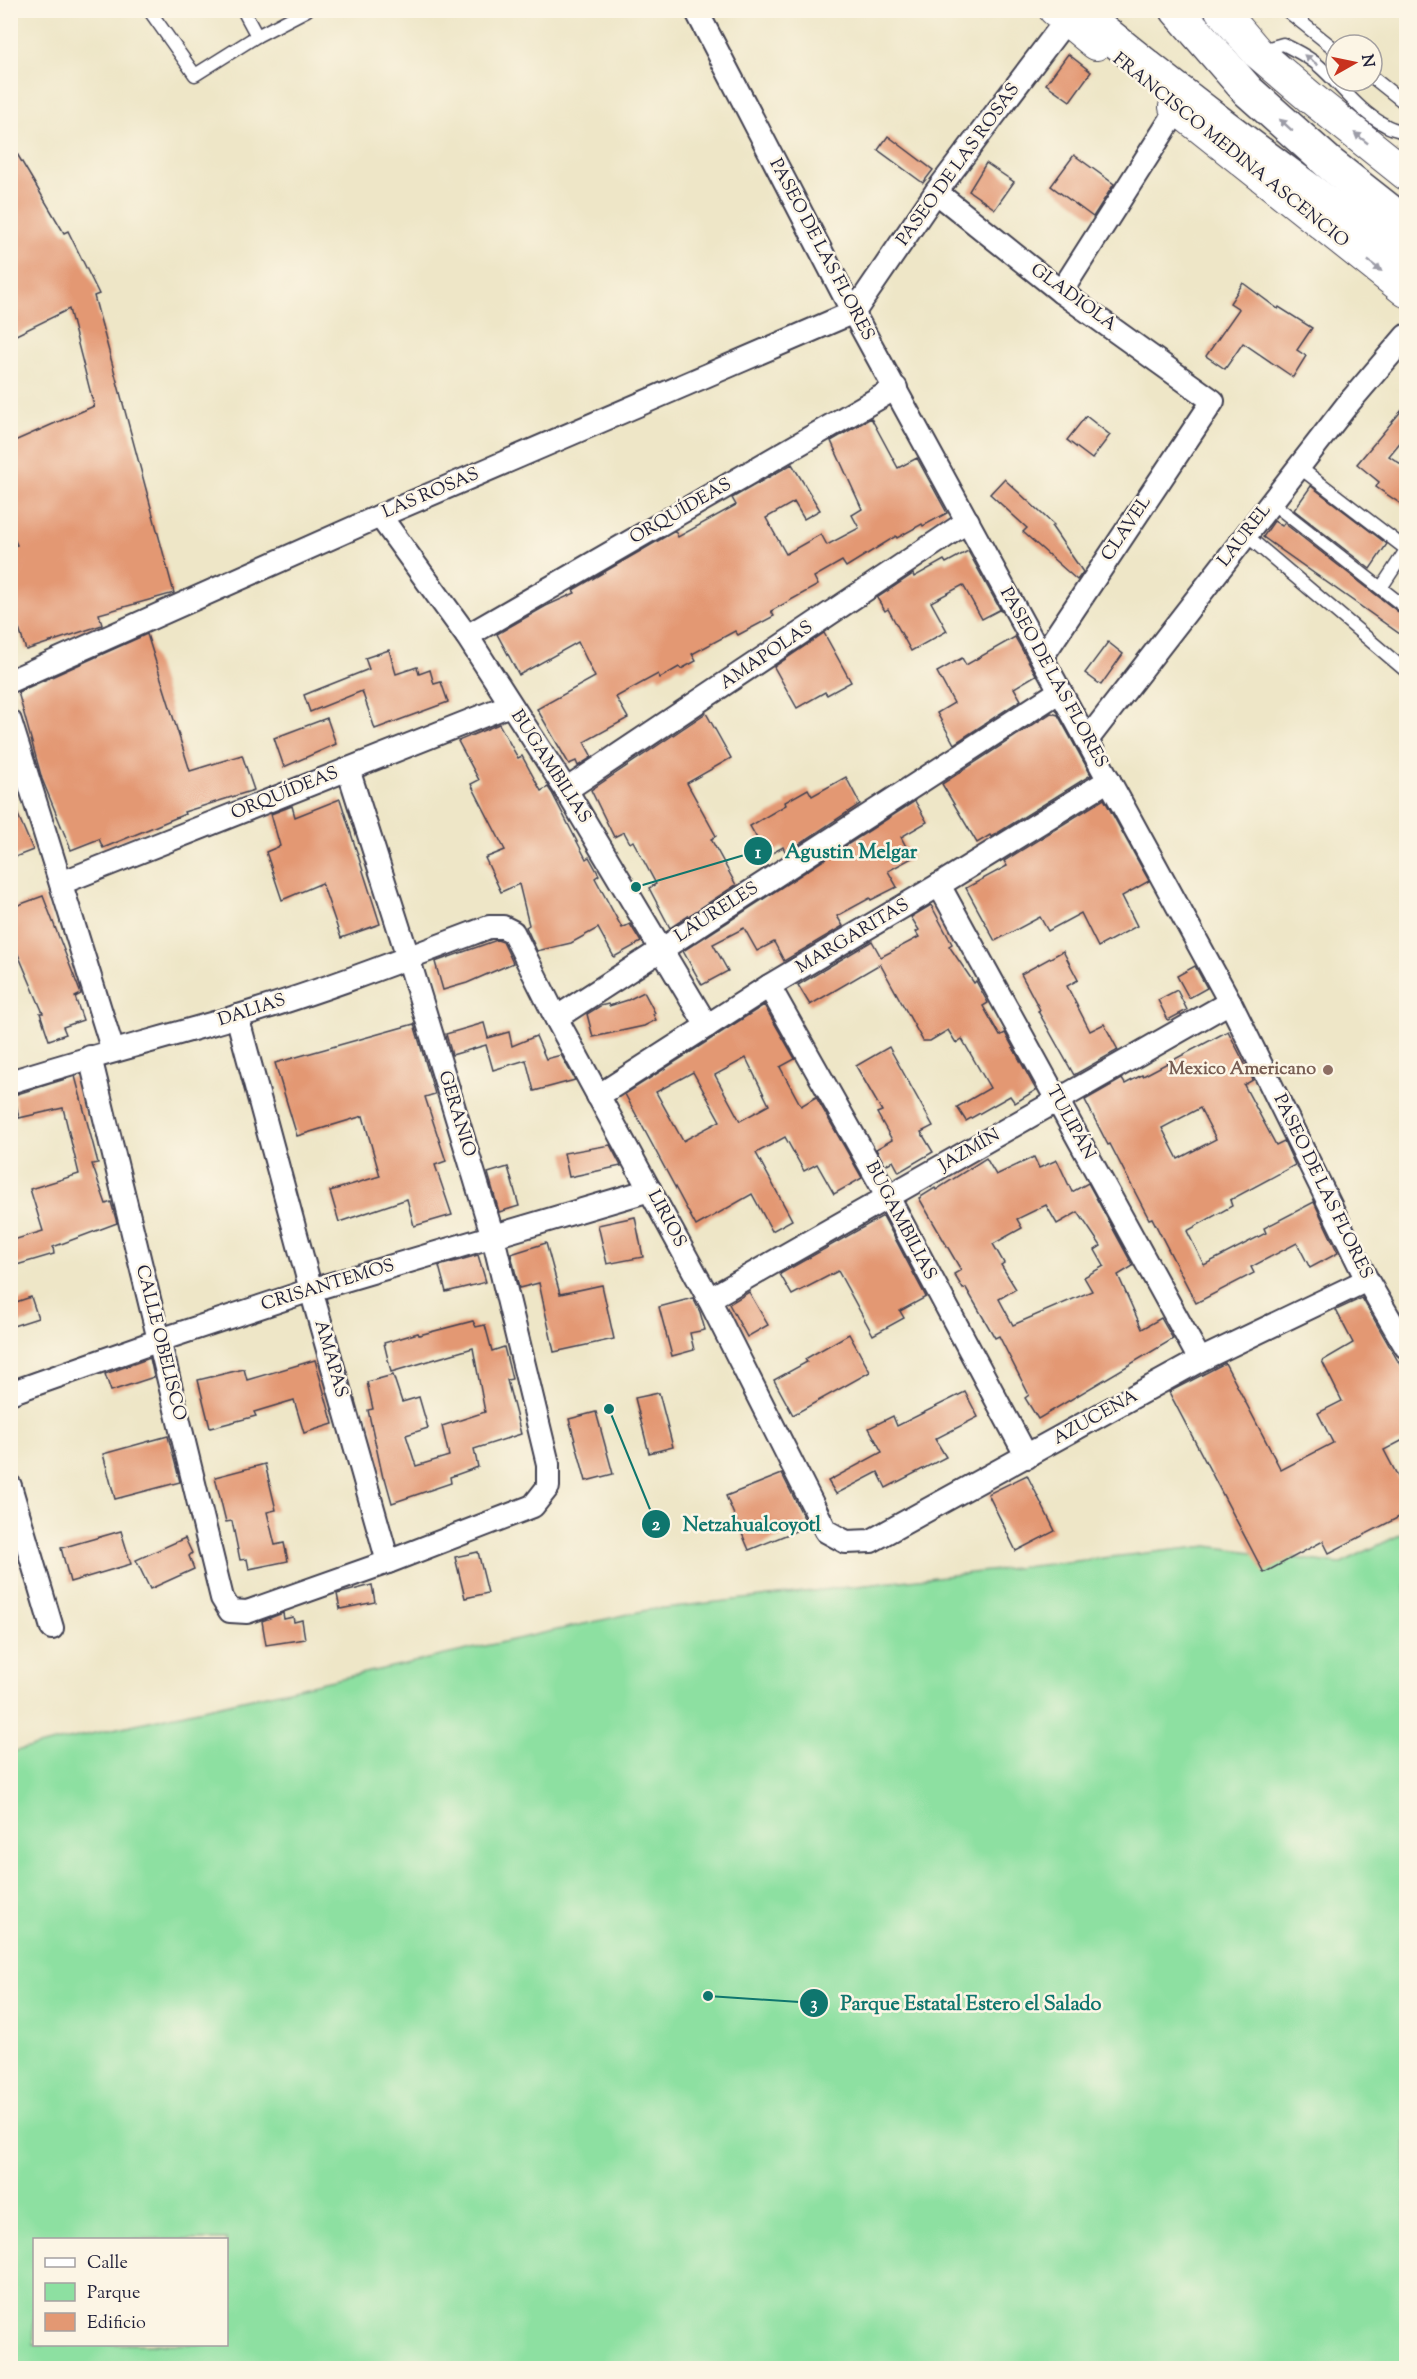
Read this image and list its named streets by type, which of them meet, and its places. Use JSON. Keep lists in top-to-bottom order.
{
  "streets": {
    "highway": ["FRANCISCO MEDINA ASCENCIO"],
    "street": [
      "PASEO DE LAS ROSAS",
      "PASEO DE LAS FLORES",
      "GLADIOLA",
      "LAS ROSAS",
      "ORQUÍDEAS",
      "CLAVEL",
      "LAUREL",
      "AMAPOLAS",
      "BUGAMBILIAS",
      "LAURELES",
      "MARGARITAS",
      "DALIAS",
      "GERANIO",
      "TULIPÁN",
      "JAZMÍN",
      "LIRIOS",
      "CRISANTEMOS",
      "CALLE OBELISCO",
      "AMAPAS",
      "AZUCENA"
    ]
  },
  "crossings": [
    ["FRANCISCO MEDINA ASCENCIO", "PASEO DE LAS ROSAS"],
    ["PASEO DE LAS ROSAS", "PASEO DE LAS FLORES"],
    ["PASEO DE LAS ROSAS", "GLADIOLA"],
    ["PASEO DE LAS ROSAS", "LAS ROSAS"],
    ["PASEO DE LAS FLORES", "LAS ROSAS"],
    ["PASEO DE LAS FLORES", "ORQUÍDEAS"],
    ["PASEO DE LAS FLORES", "CLAVEL"],
    ["PASEO DE LAS FLORES", "LAUREL"],
    ["PASEO DE LAS FLORES", "AMAPOLAS"],
    ["PASEO DE LAS FLORES", "LAURELES"],
    ["PASEO DE LAS FLORES", "MARGARITAS"],
    ["PASEO DE LAS FLORES", "JAZMÍN"],
    ["PASEO DE LAS FLORES", "AZUCENA"],
    ["GLADIOLA", "CLAVEL"],
    ["LAS ROSAS", "BUGAMBILIAS"],
    ["ORQUÍDEAS", "BUGAMBILIAS"],
    ["ORQUÍDEAS", "GERANIO"],
    ["AMAPOLAS", "BUGAMBILIAS"],
    ["BUGAMBILIAS", "LAURELES"],
    ["BUGAMBILIAS", "MARGARITAS"],
    ["BUGAMBILIAS", "JAZMÍN"],
    ["BUGAMBILIAS", "AZUCENA"],
    ["LAURELES", "LIRIOS"],
    ["MARGARITAS", "TULIPÁN"],
    ["MARGARITAS", "LIRIOS"],
    ["DALIAS", "GERANIO"],
    ["DALIAS", "LIRIOS"],
    ["DALIAS", "CALLE OBELISCO"],
    ["DALIAS", "AMAPAS"],
    ["GERANIO", "CRISANTEMOS"],
    ["GERANIO", "CALLE OBELISCO"],
    ["GERANIO", "AMAPAS"],
    ["TULIPÁN", "JAZMÍN"],
    ["TULIPÁN", "AZUCENA"],
    ["JAZMÍN", "LIRIOS"],
    ["LIRIOS", "CRISANTEMOS"],
    ["LIRIOS", "AZUCENA"],
    ["CRISANTEMOS", "CALLE OBELISCO"],
    ["CRISANTEMOS", "AMAPAS"],
    ["CALLE OBELISCO", "AMAPAS"]
  ],
  "places": [
    "Agustin Melgar",
    "Mexico Americano",
    "Netzahualcoyotl",
    "Parque Estatal Estero el Salado"
  ],
  "legend": ["Calle", "Parque", "Edificio"],
  "north": "right"
}
